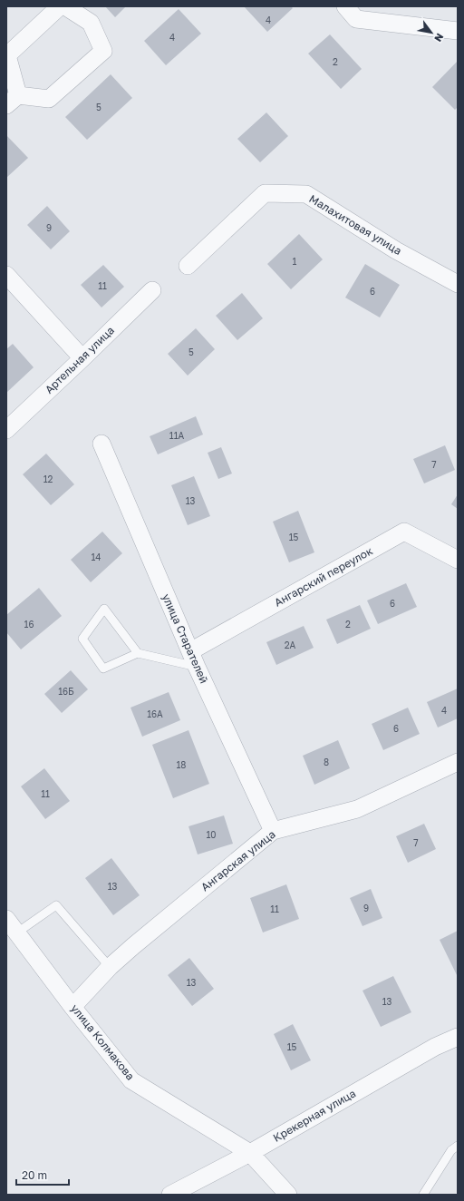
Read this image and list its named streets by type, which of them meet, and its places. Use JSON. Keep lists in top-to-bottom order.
{
  "streets": {
    "street": [
      "Малахитовая улица",
      "Артельная улица",
      "Ангарский переулок",
      "улица Старателей",
      "Ангарская улица",
      "улица Колмакова",
      "Крекерная улица"
    ]
  },
  "crossings": [
    ["Ангарский переулок", "улица Старателей"],
    ["улица Старателей", "Ангарская улица"],
    ["Ангарская улица", "улица Колмакова"],
    ["улица Колмакова", "Крекерная улица"]
  ],
  "house_numbers": [
    "4",
    "4",
    "2",
    "5",
    "9",
    "1",
    "11",
    "6",
    "5",
    "11А",
    "7",
    "12",
    "13",
    "15",
    "14",
    "6",
    "16",
    "2",
    "2А",
    "16Б",
    "4",
    "16А",
    "6",
    "8",
    "18",
    "11",
    "10",
    "7",
    "13",
    "9",
    "11",
    "13",
    "13",
    "15"
  ],
  "scale_bar": "20 m",
  "north": "bottom right"
}
